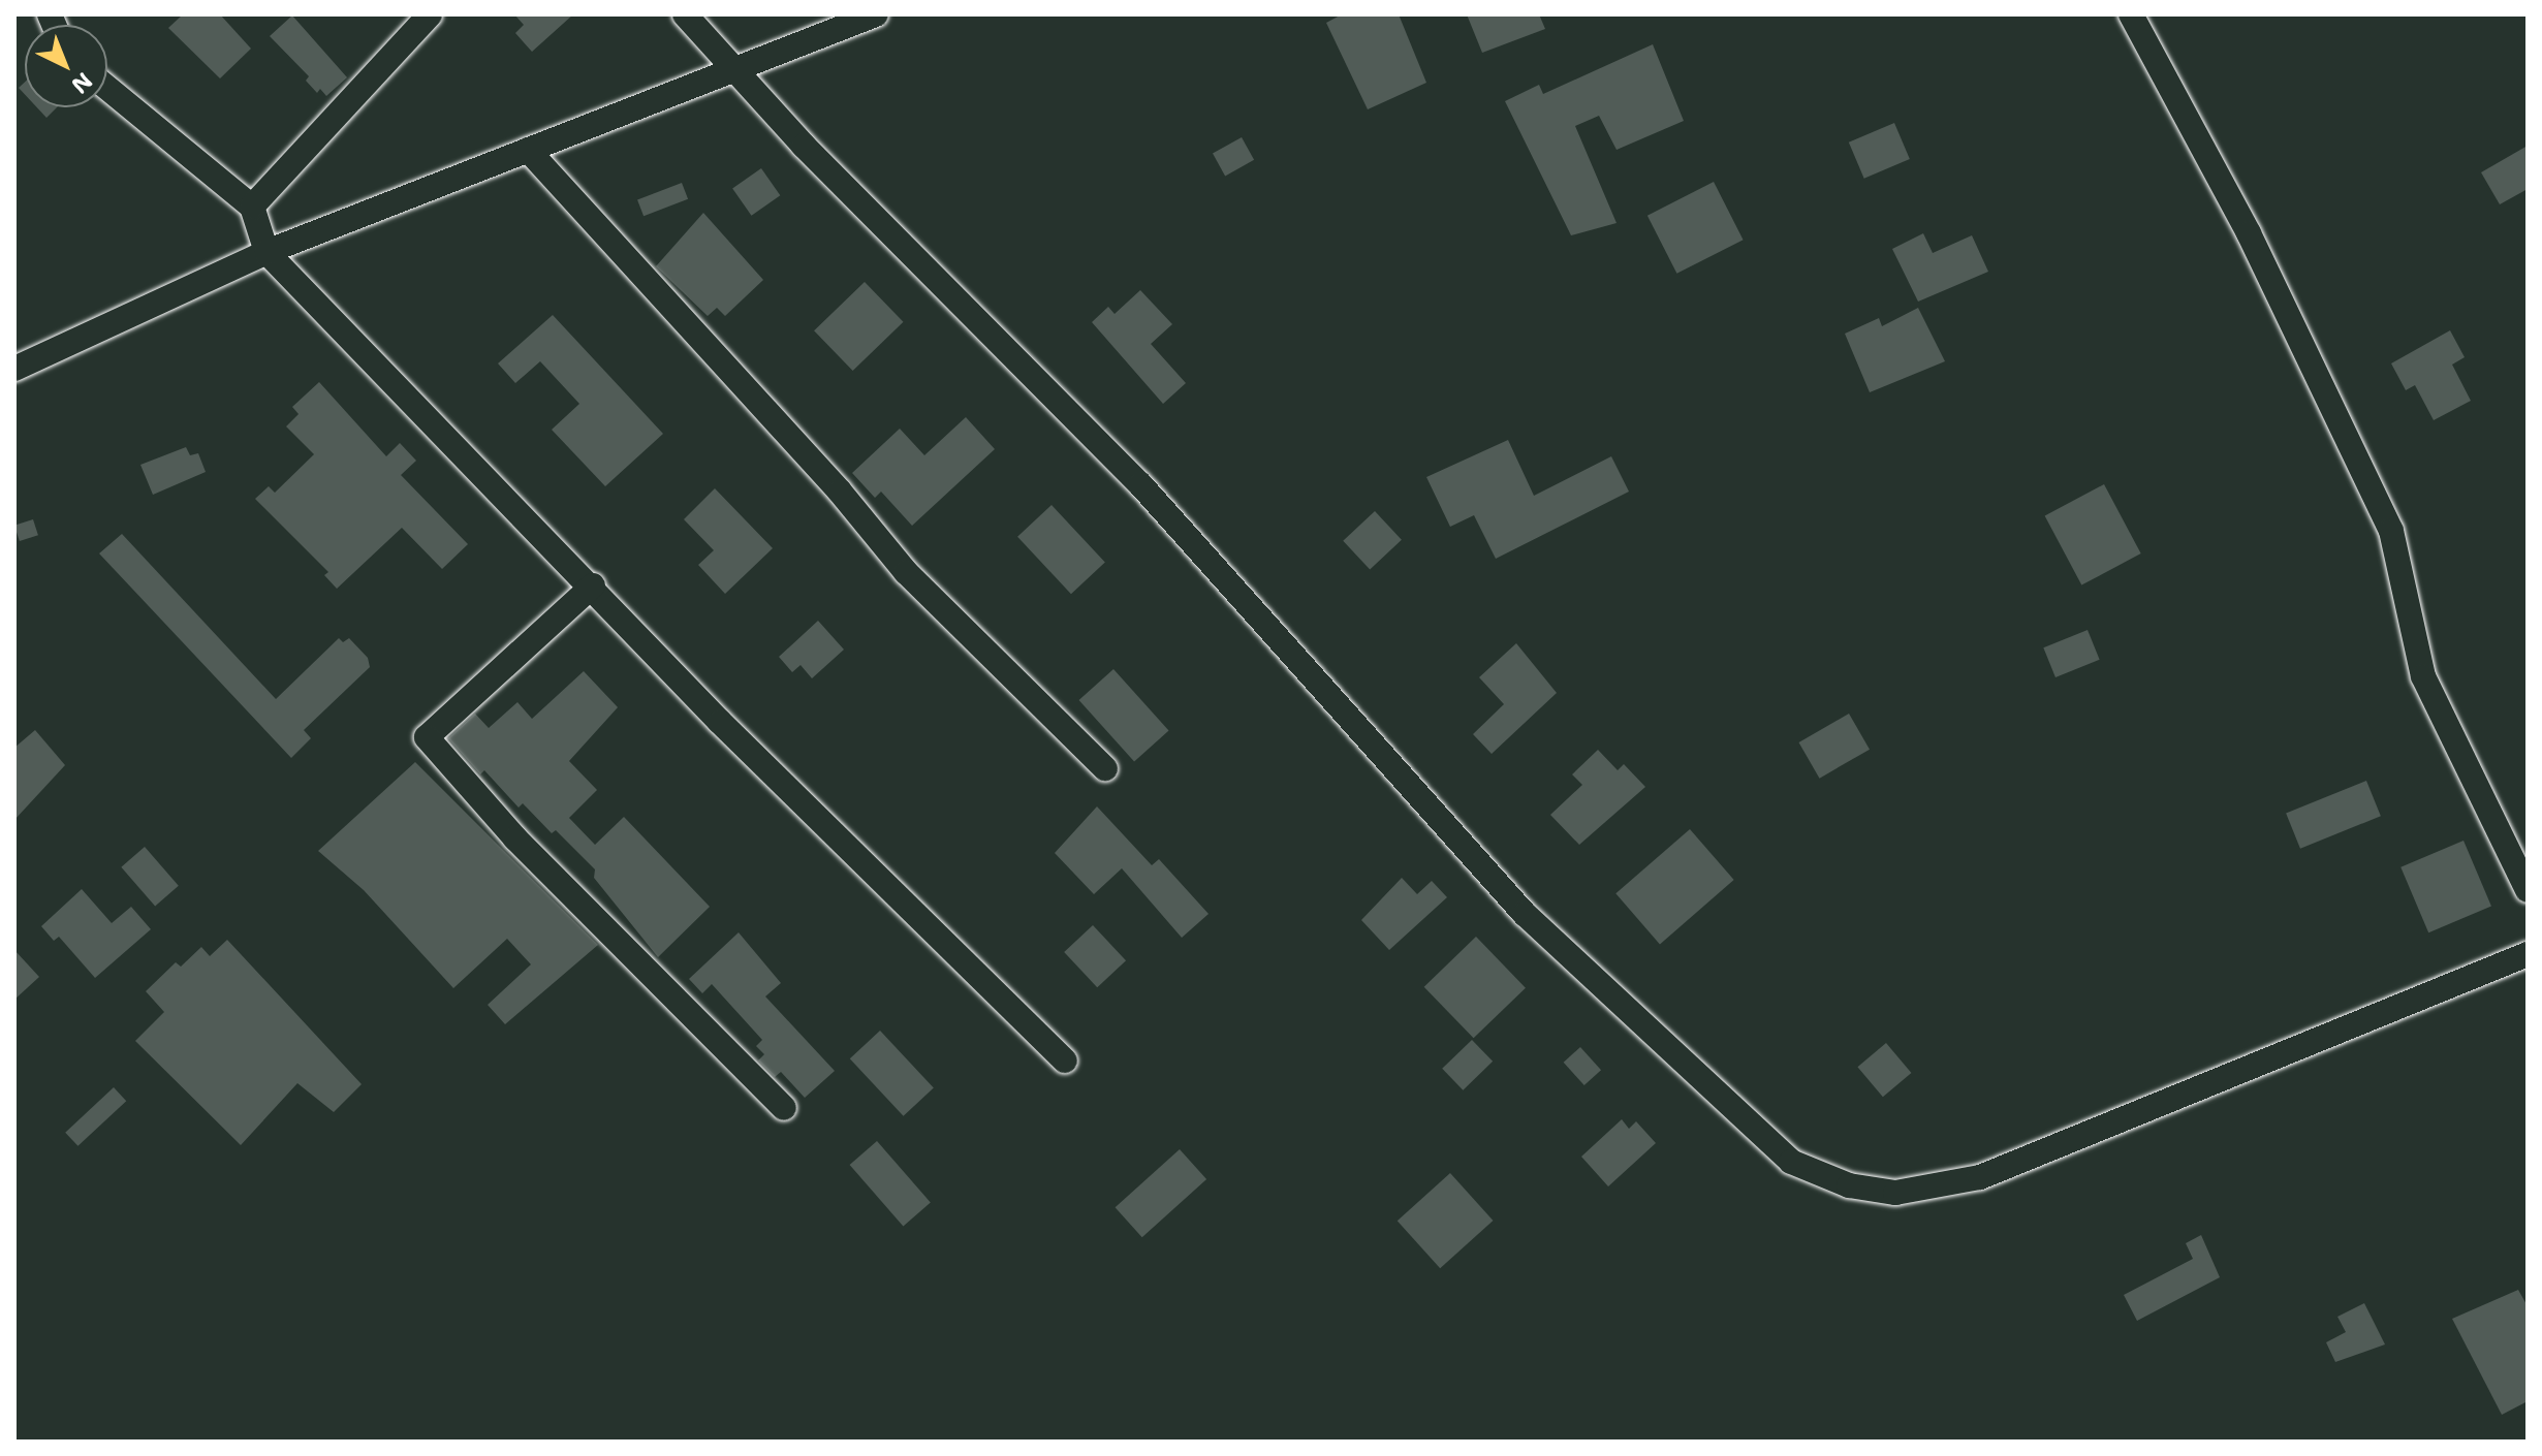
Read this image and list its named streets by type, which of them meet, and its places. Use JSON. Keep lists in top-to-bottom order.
{
  "north": "bottom right"
}
